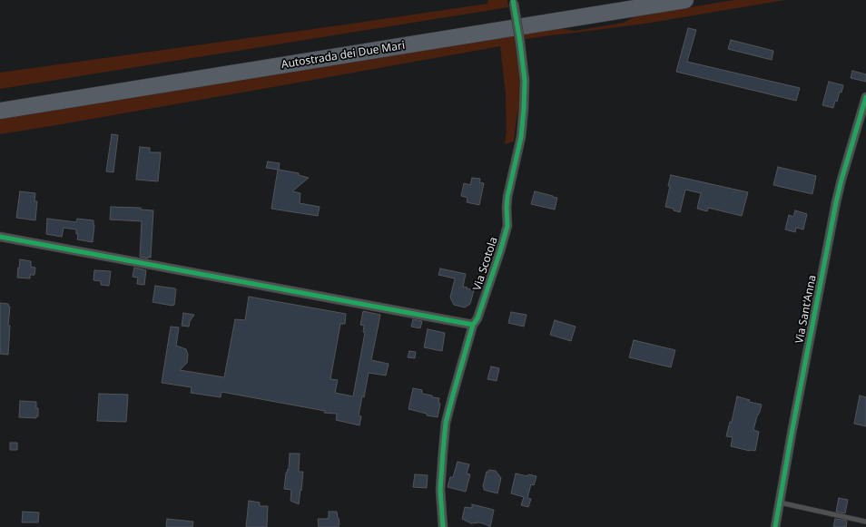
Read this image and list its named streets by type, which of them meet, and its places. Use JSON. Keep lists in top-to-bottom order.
{
  "streets": {
    "highway": ["Autostrada dei Due Mari"],
    "street": ["Via Scotola", "Via Sant'Anna"]
  }
}
